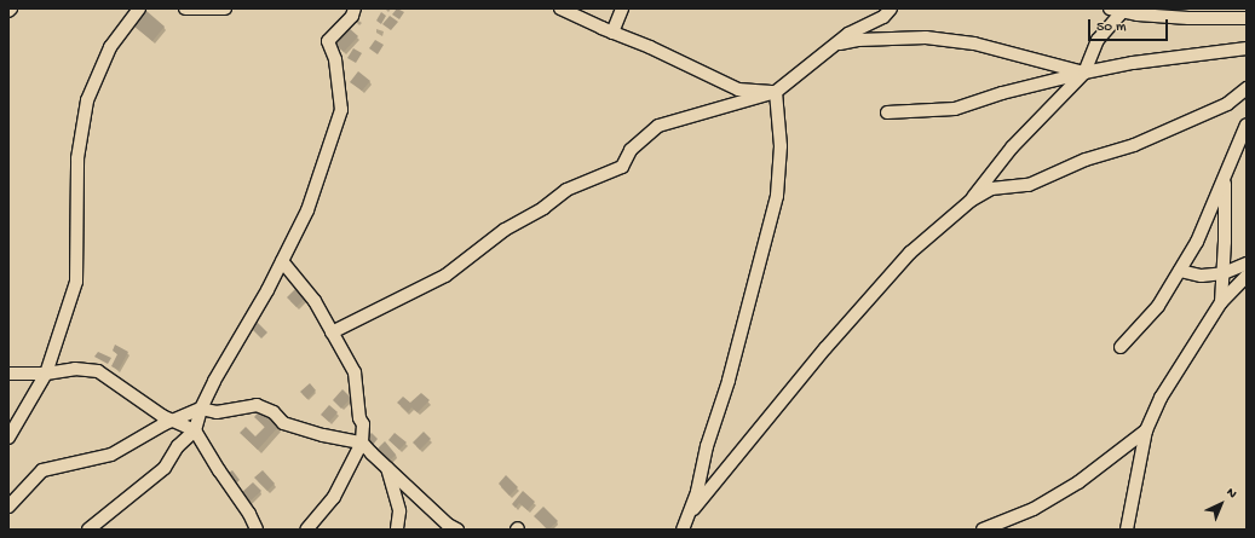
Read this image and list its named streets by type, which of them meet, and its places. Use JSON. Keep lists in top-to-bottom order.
{
  "scale_bar": "50 m",
  "north": "top right"
}
